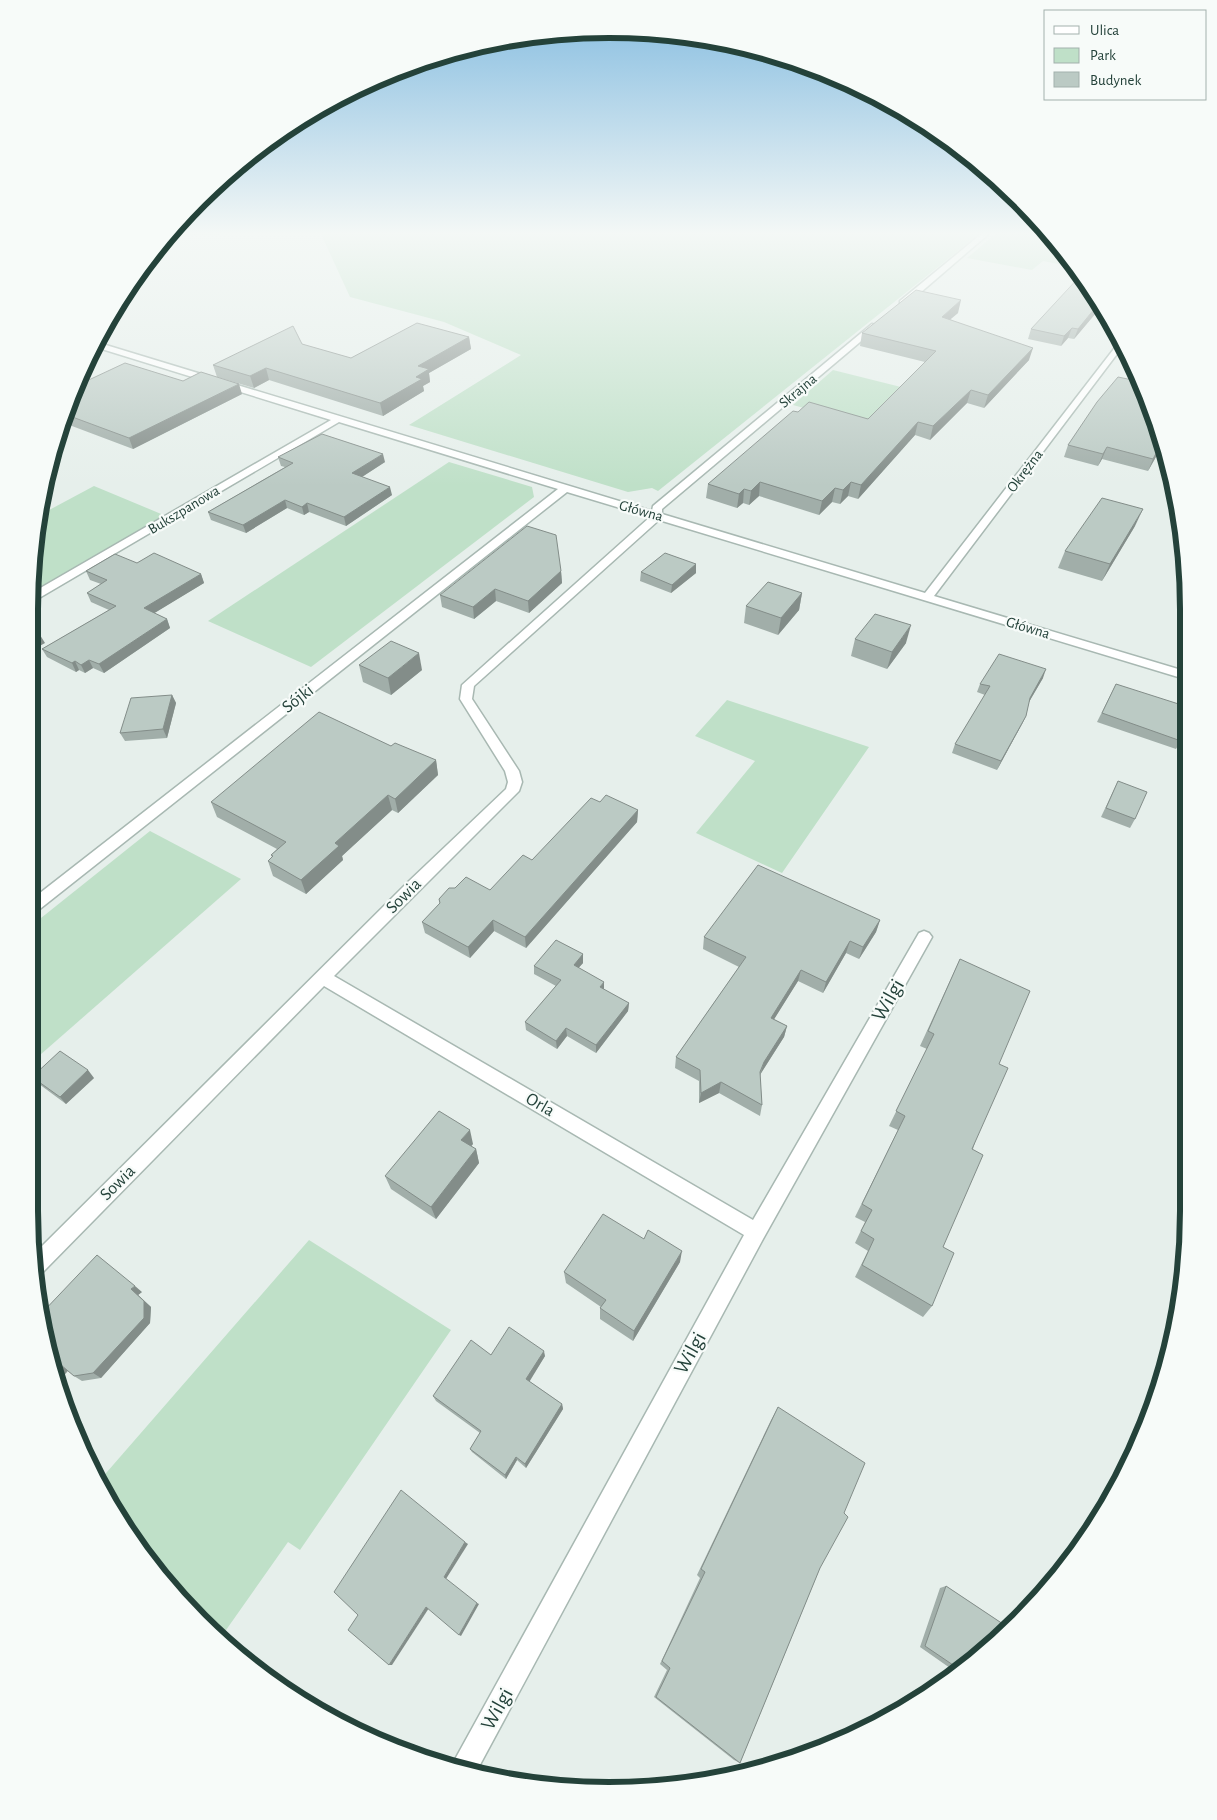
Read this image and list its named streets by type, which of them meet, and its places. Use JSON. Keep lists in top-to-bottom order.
{
  "streets": {
    "street": [
      "Skrajna",
      "Okrężna",
      "Bukszpanowa",
      "Główna",
      "Sójki",
      "Sowia",
      "Wilgi",
      "Orla"
    ]
  },
  "crossings": [
    ["Skrajna", "Główna"],
    ["Skrajna", "Sowia"],
    ["Okrężna", "Główna"],
    ["Bukszpanowa", "Główna"],
    ["Główna", "Sójki"],
    ["Główna", "Sowia"],
    ["Sowia", "Orla"],
    ["Wilgi", "Orla"]
  ],
  "legend": ["Ulica", "Park", "Budynek"]
}
